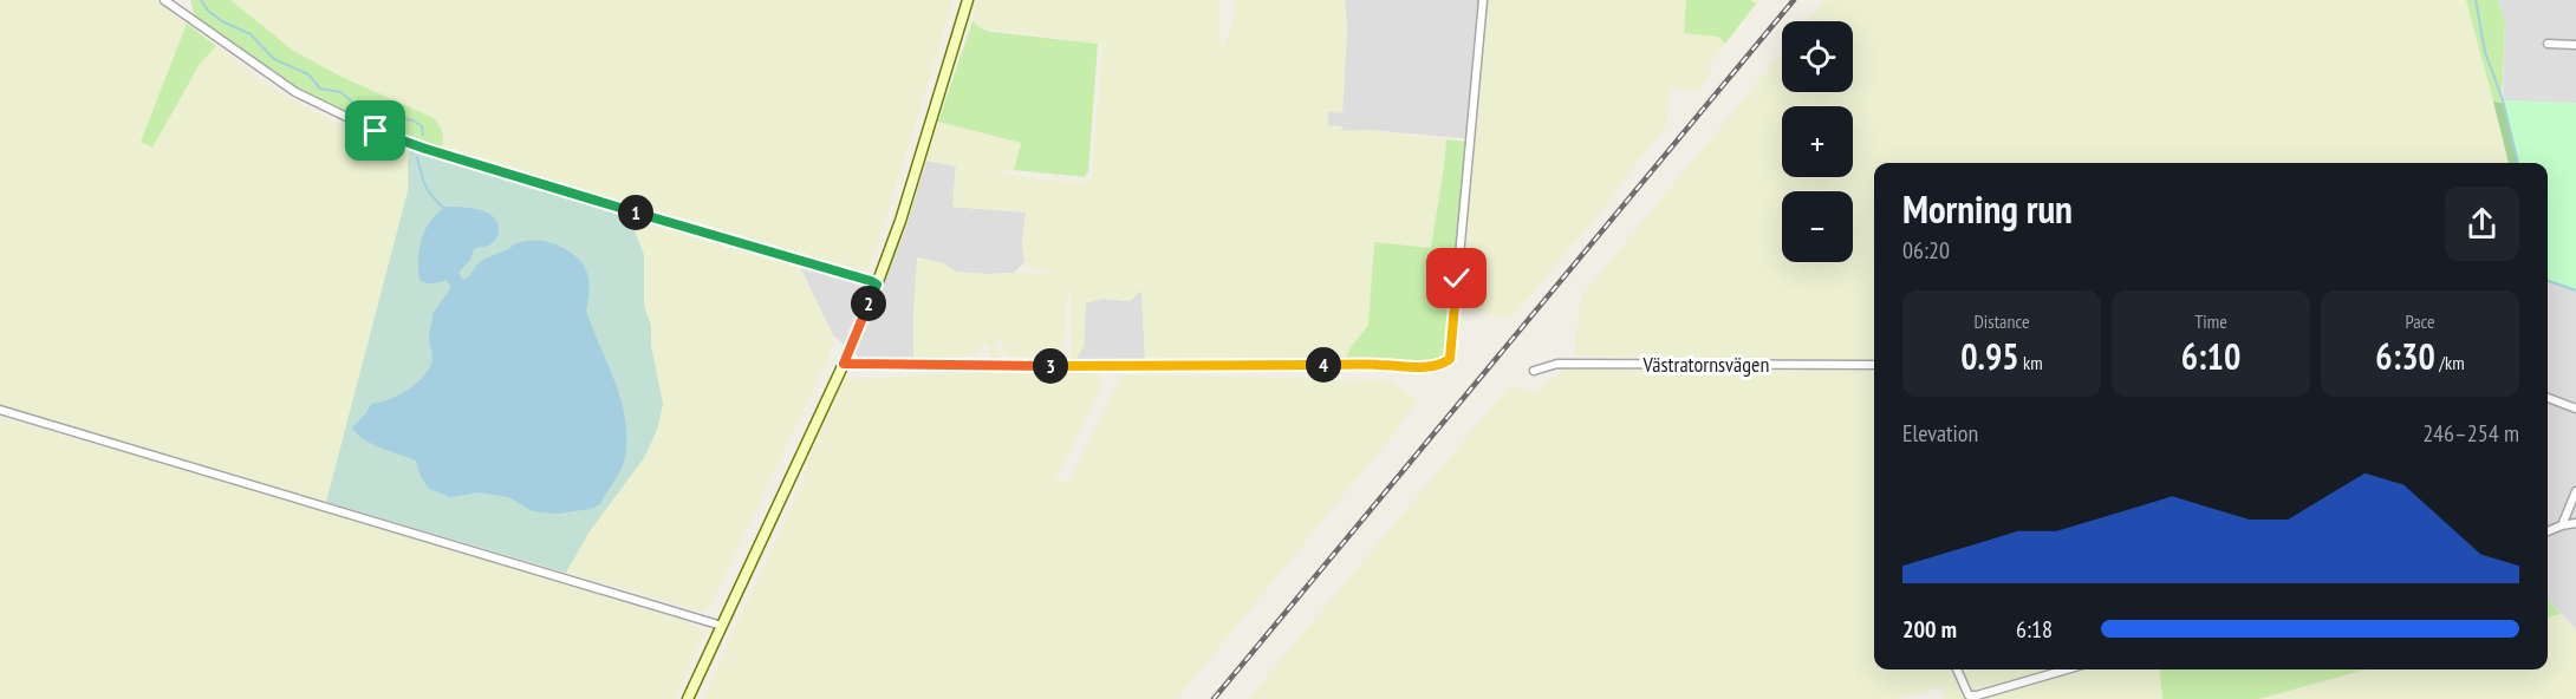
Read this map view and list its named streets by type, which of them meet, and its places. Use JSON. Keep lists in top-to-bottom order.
{
  "streets": {
    "street": ["Västratornsvägen"]
  },
  "page": {
    "map_buttons": ["+", "−"],
    "heading": ["Morning run", "06:20"],
    "pins": [
      "1",
      "2",
      "4",
      "3"
    ],
    "stats": [
      ["Distance", "0.95 km"],
      ["Time", "6:10"],
      ["Pace", "6:30 /km"]
    ],
    "chart": ["Elevation", "246–254 m"],
    "list": [
      {
        "name": "200 m",
        "note": "6:18"
      }
    ]
  }
}
